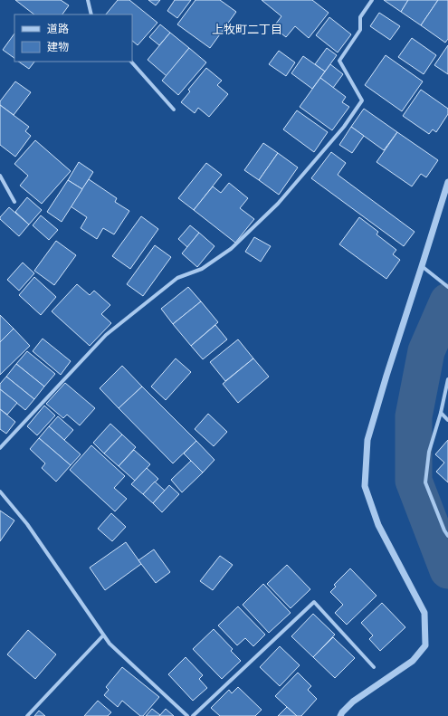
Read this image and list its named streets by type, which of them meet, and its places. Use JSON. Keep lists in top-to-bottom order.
{
  "districts": ["上牧町二丁目"],
  "legend": ["道路", "建物"]
}
